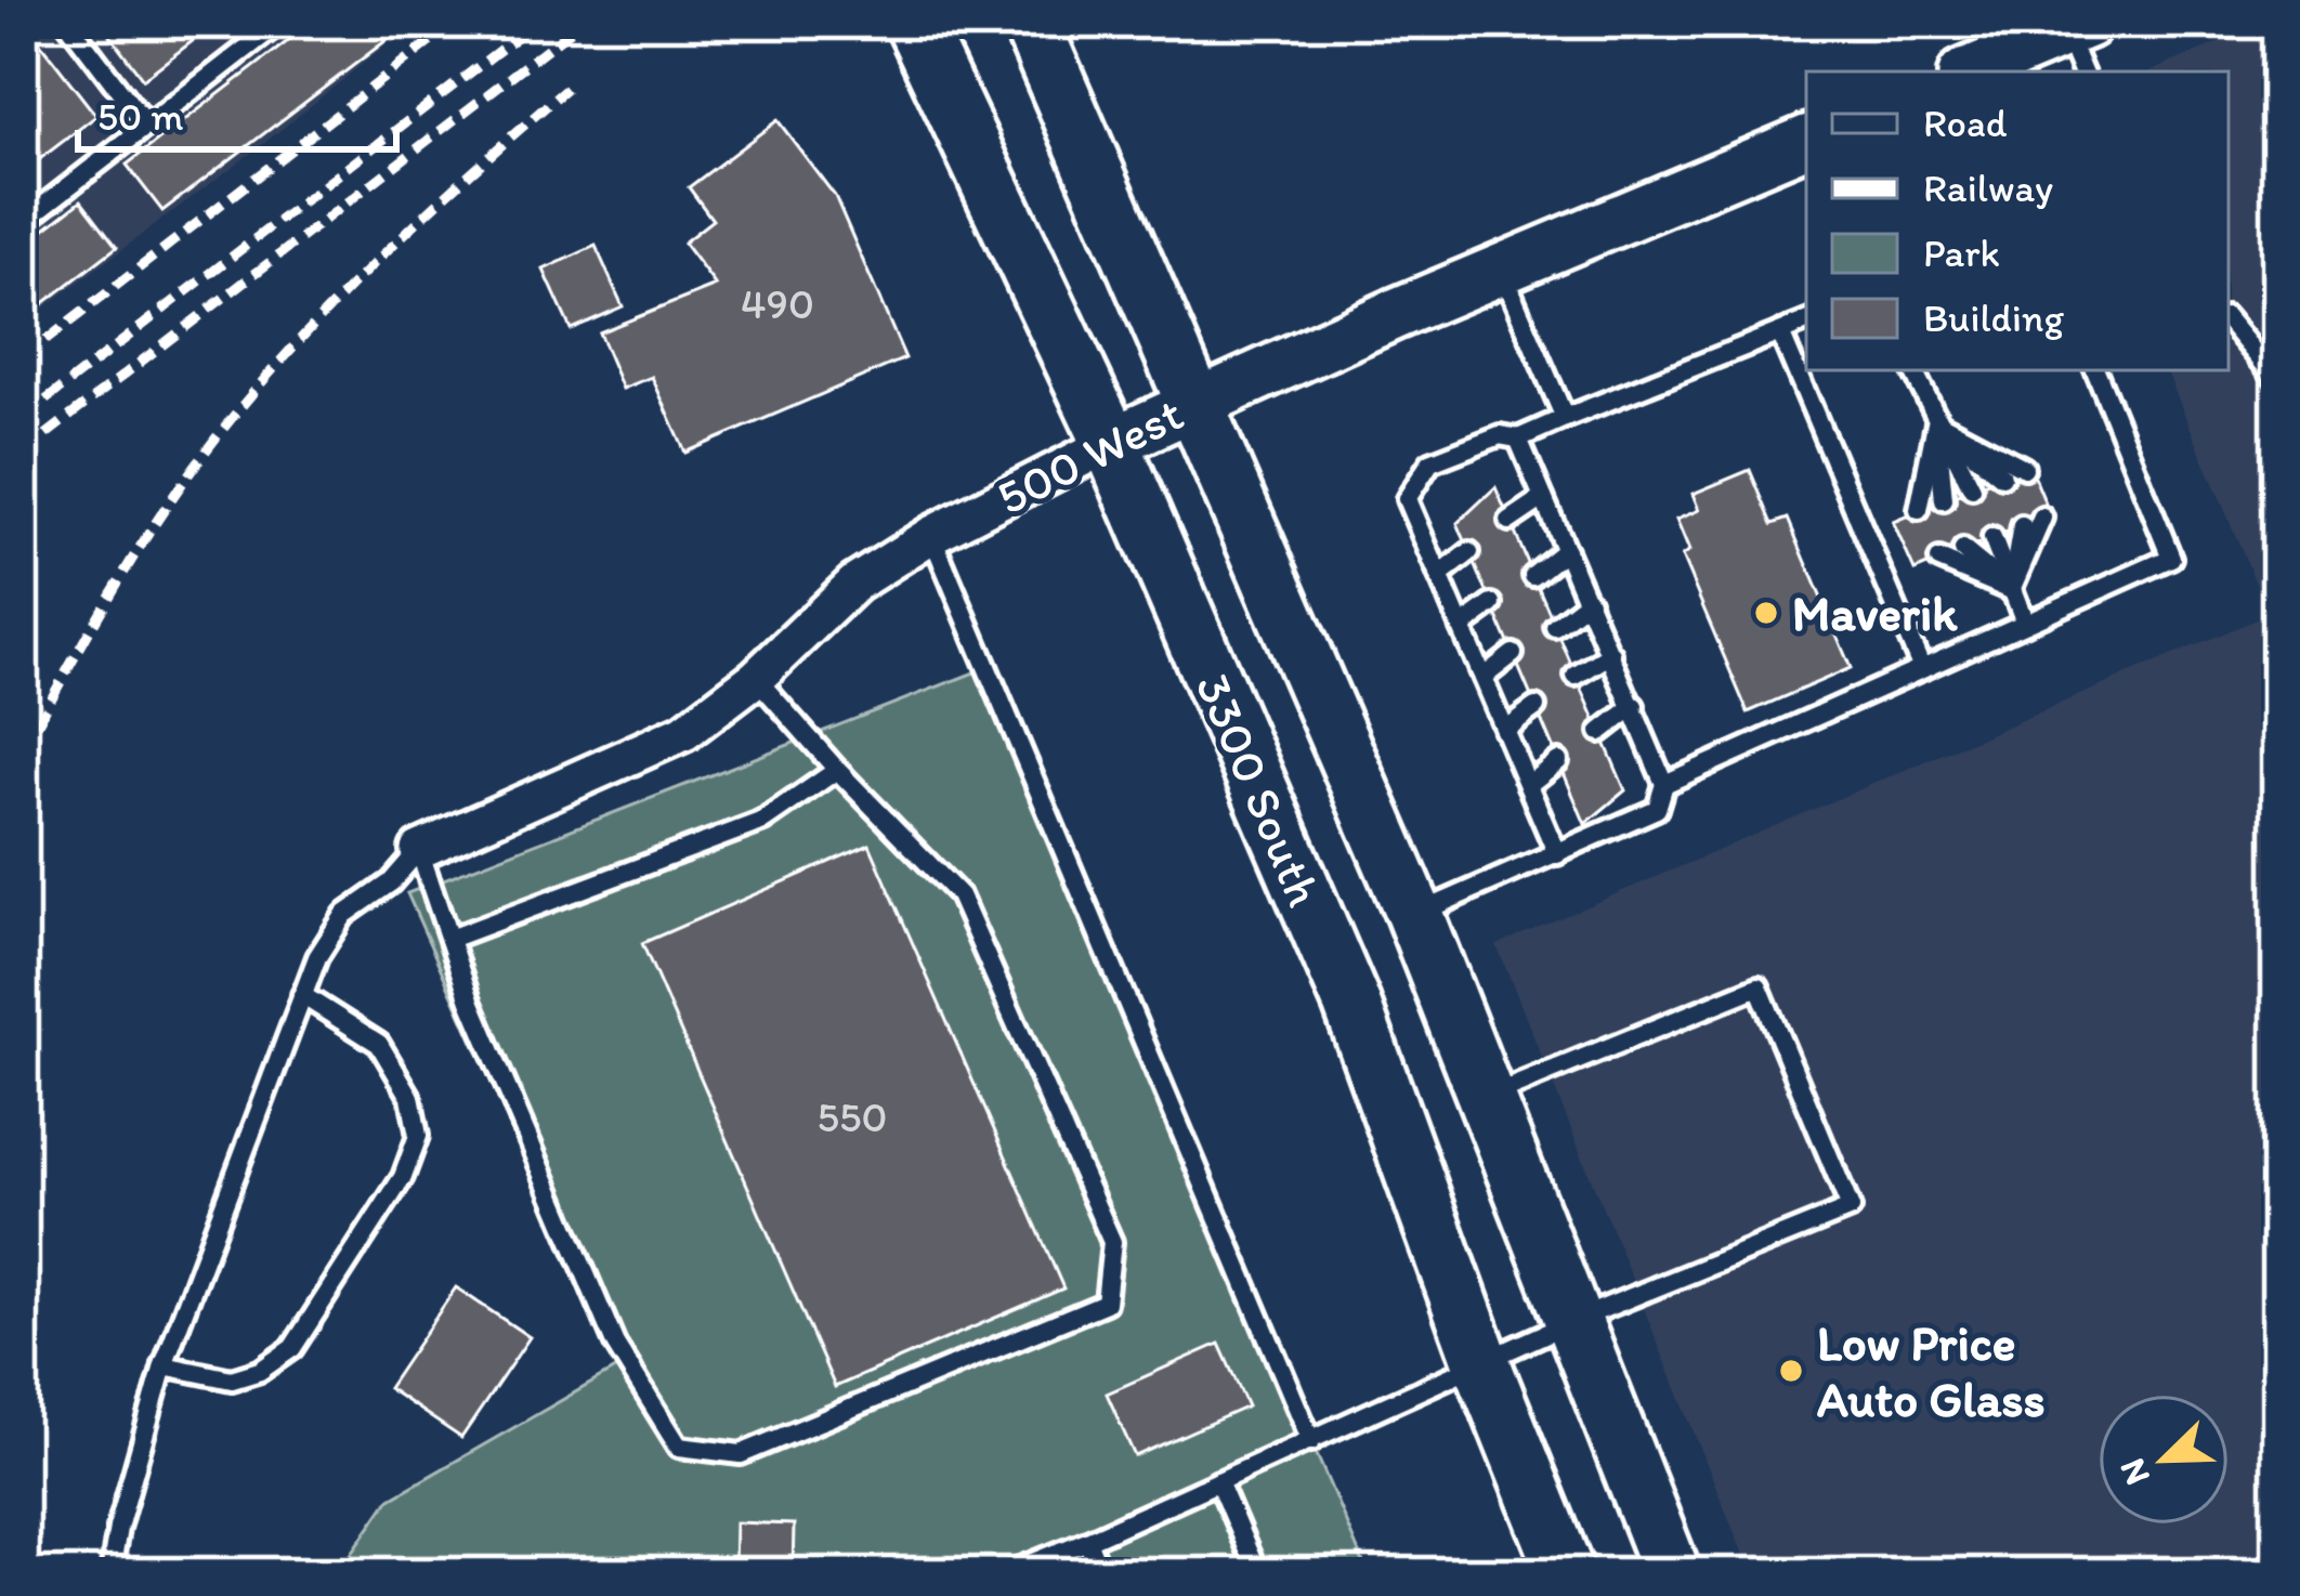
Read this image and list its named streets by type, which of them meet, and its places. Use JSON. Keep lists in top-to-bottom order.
{
  "streets": {
    "main road": ["500 West", "3300 South"]
  },
  "crossings": [
    ["500 West", "3300 South"]
  ],
  "places": ["Maverik", "Low Price Auto Glass"],
  "house_numbers": ["490", "550"],
  "legend": [
    "Road",
    "Railway",
    "Park",
    "Building"
  ],
  "scale_bar": "50 m",
  "north": "bottom left"
}
